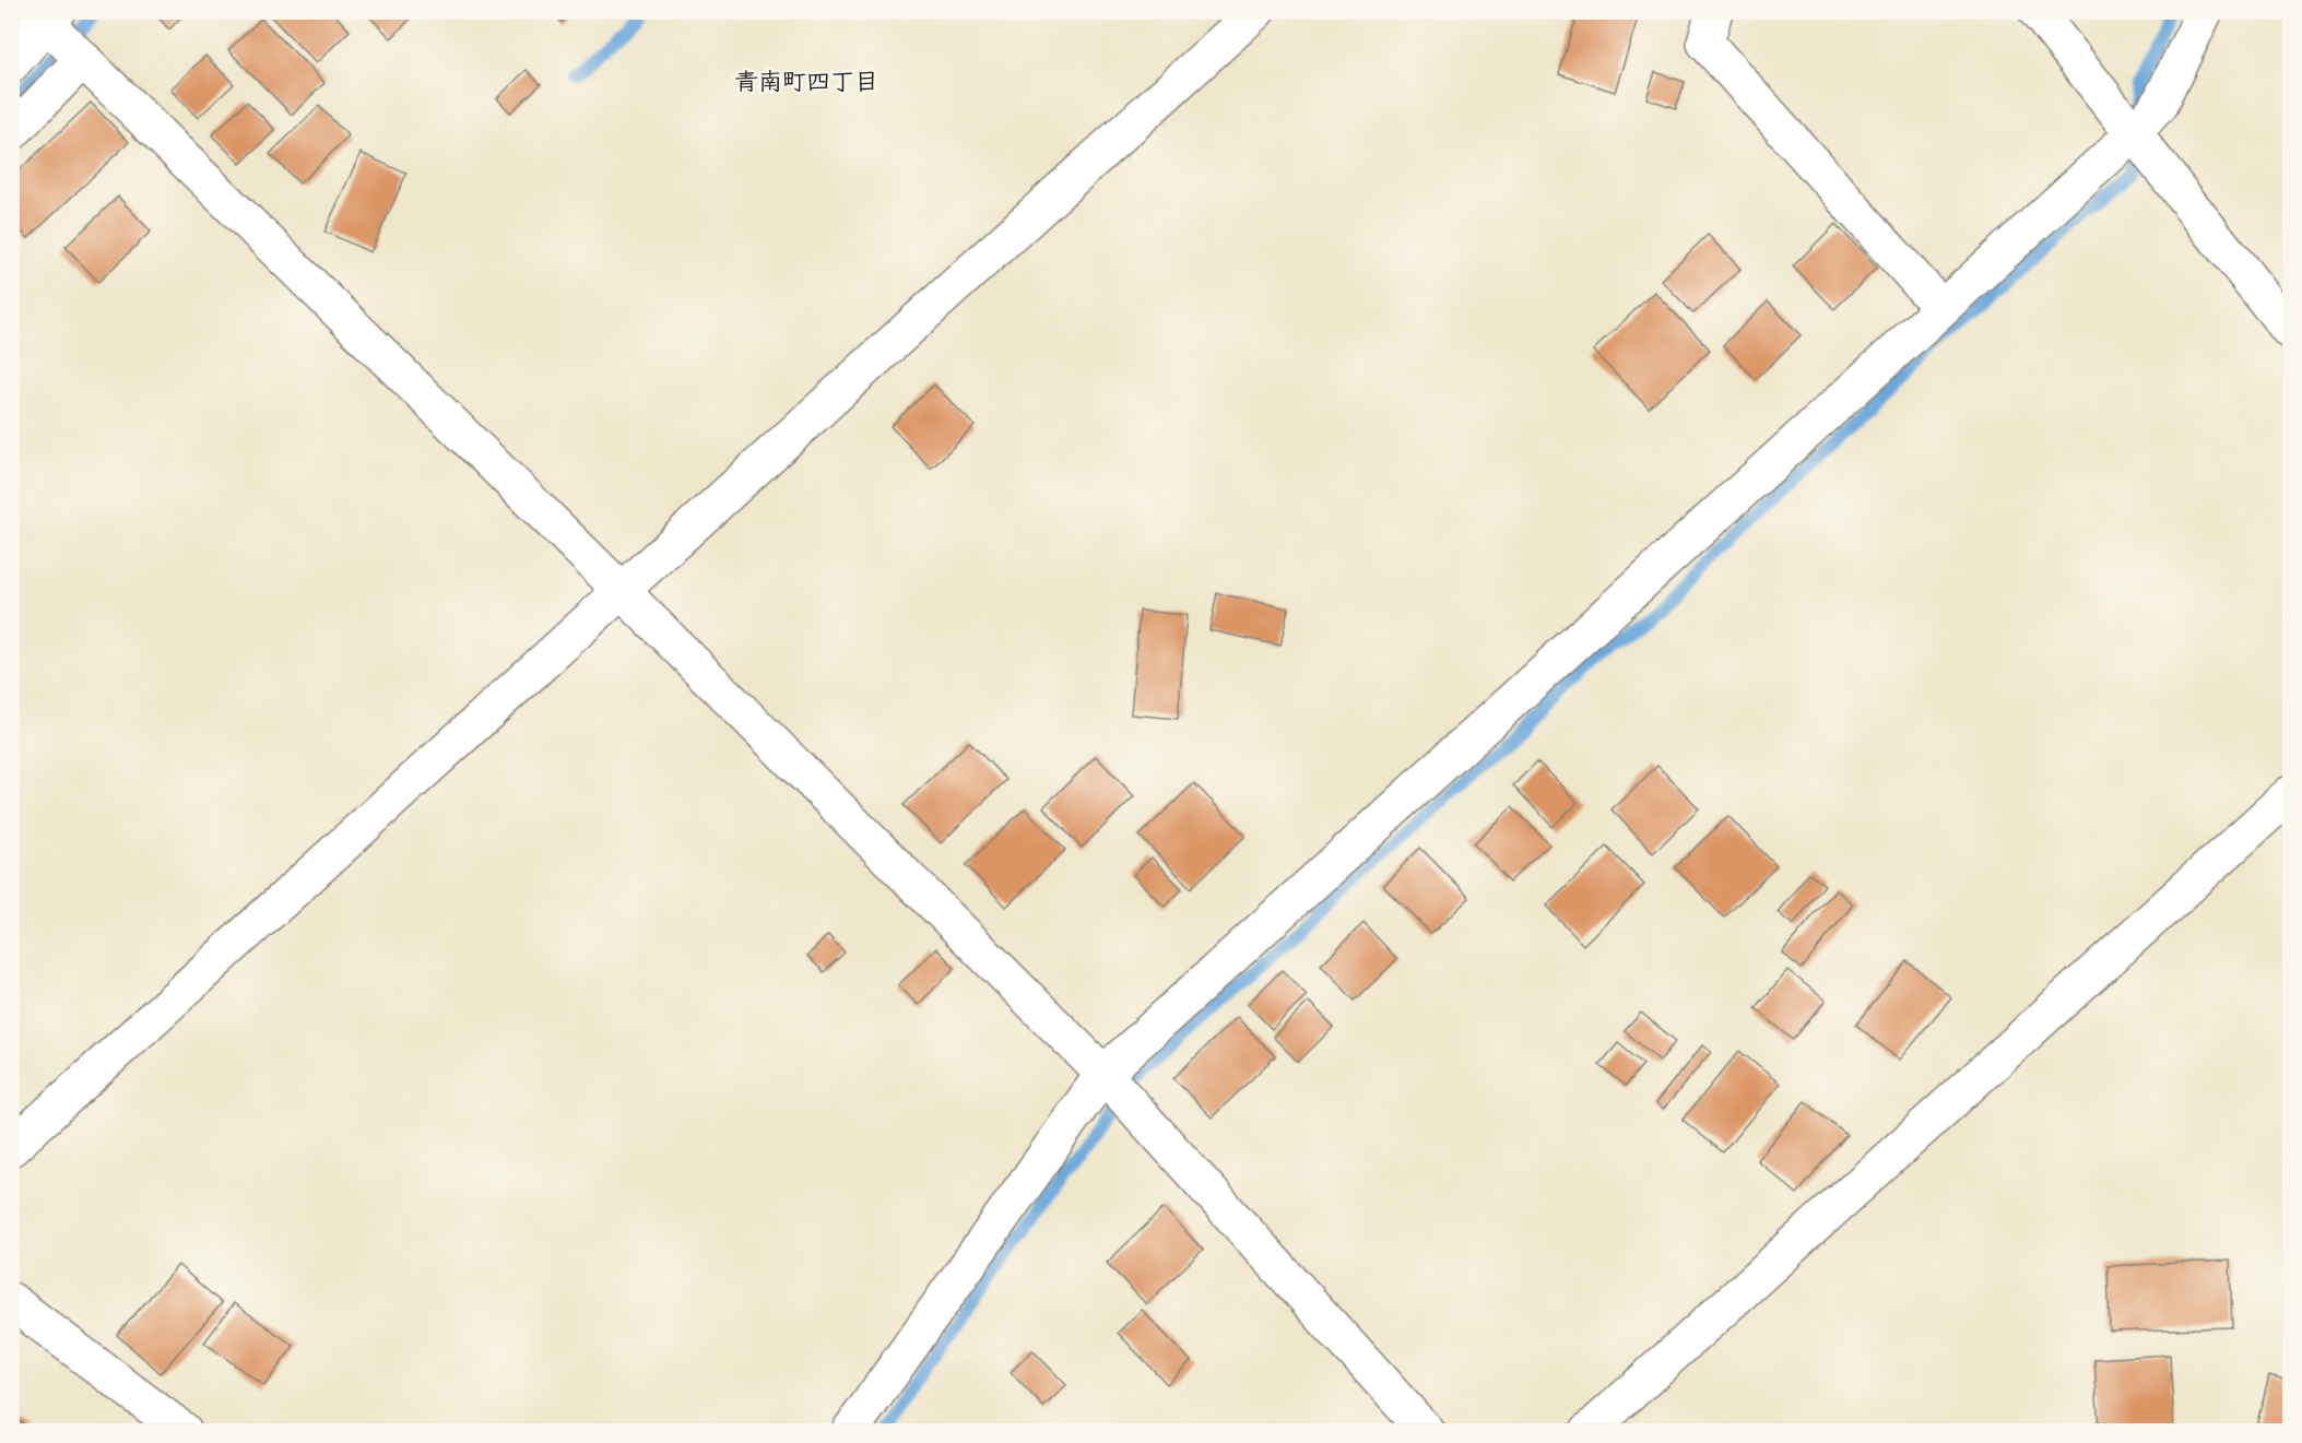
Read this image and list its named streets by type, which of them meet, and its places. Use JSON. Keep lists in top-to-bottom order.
{
  "districts": ["青南町四丁目"]
}
